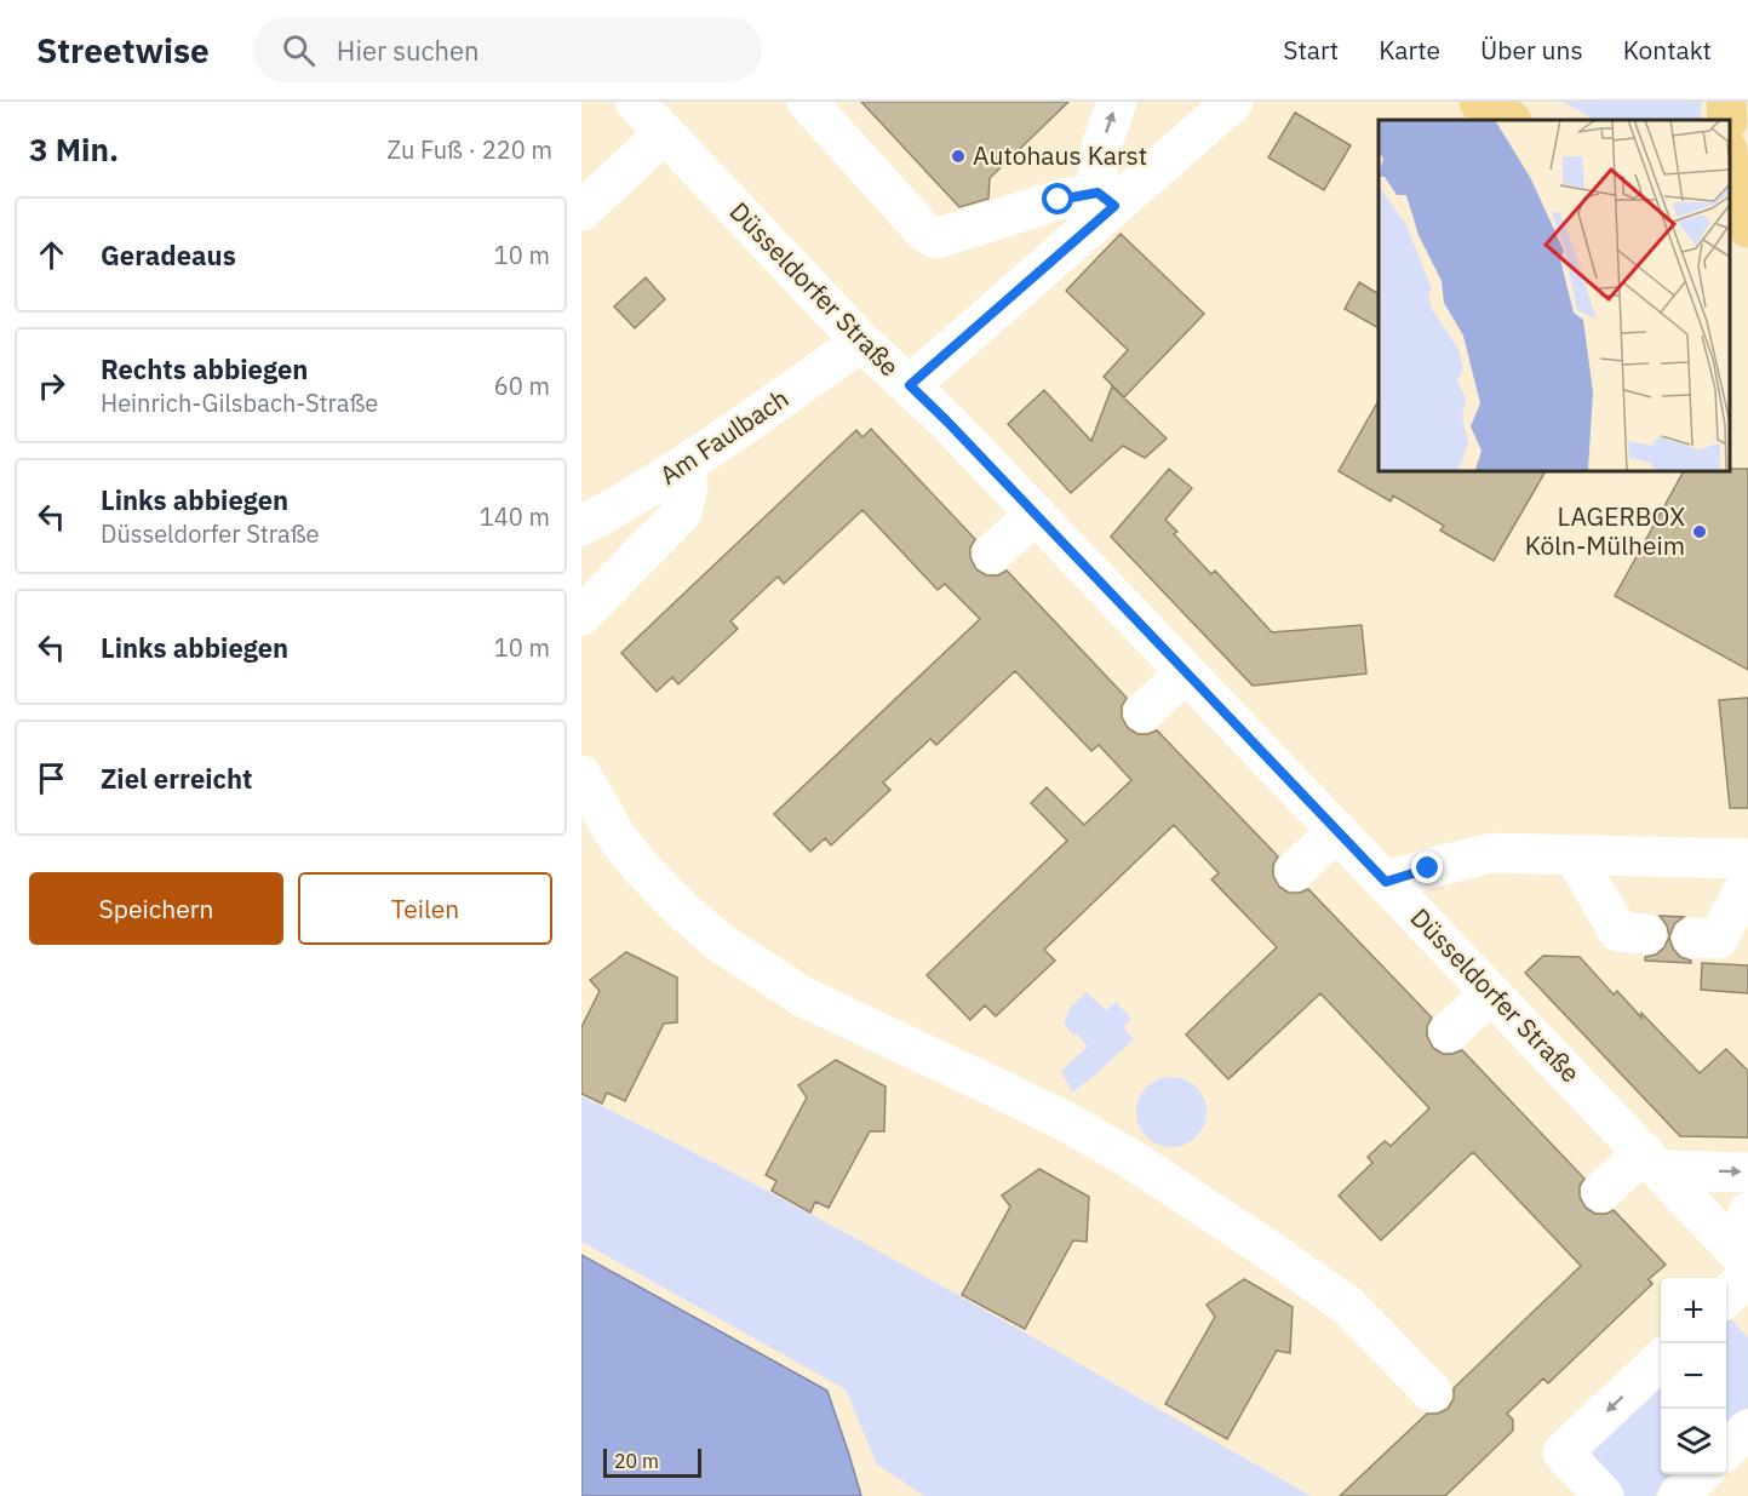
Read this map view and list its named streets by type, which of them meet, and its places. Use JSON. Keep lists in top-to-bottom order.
{
  "streets": {
    "street": ["Düsseldorfer Straße", "Am Faulbach"]
  },
  "crossings": [
    ["Düsseldorfer Straße", "Am Faulbach"]
  ],
  "places": ["Autohaus Karst", "LAGERBOX Köln-Mülheim"],
  "scale_bar": "20 m",
  "page": {
    "header": "Streetwise",
    "search": "Hier suchen",
    "nav": [
      "Start",
      "Karte",
      "Über uns",
      "Kontakt"
    ],
    "heading": ["3 Min.", "Zu Fuß · 220 m"],
    "list": [
      ["Geradeaus", "10 m"],
      ["Rechts abbiegen", "Heinrich-Gilsbach-Straße", "60 m"],
      ["Links abbiegen", "Düsseldorfer Straße", "140 m"],
      ["Links abbiegen", "10 m"],
      "Ziel erreicht"
    ],
    "buttons": ["Speichern", "Teilen"],
    "map_buttons": ["+", "−"],
    "scale": "20 m"
  }
}
